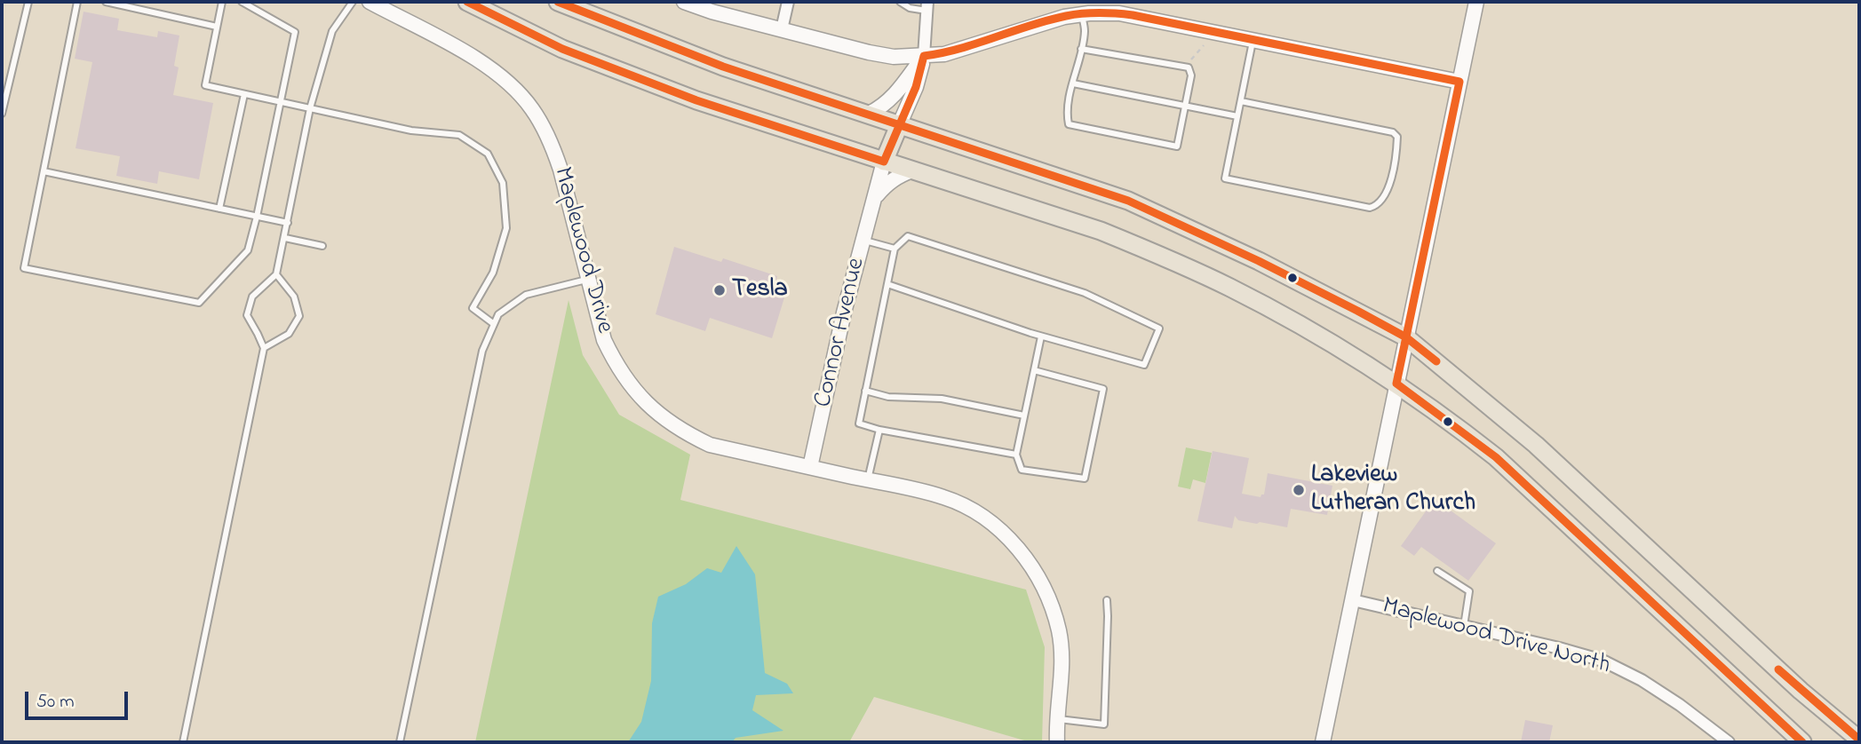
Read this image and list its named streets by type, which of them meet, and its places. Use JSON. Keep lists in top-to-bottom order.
{
  "streets": {
    "main road": ["Connor Avenue"],
    "street": ["Maplewood Drive", "Maplewood Drive North"]
  },
  "crossings": [
    ["Maplewood Drive", "Connor Avenue"]
  ],
  "places": ["Tesla", "Lakeview Lutheran Church"],
  "scale_bar": "50 m"
}
